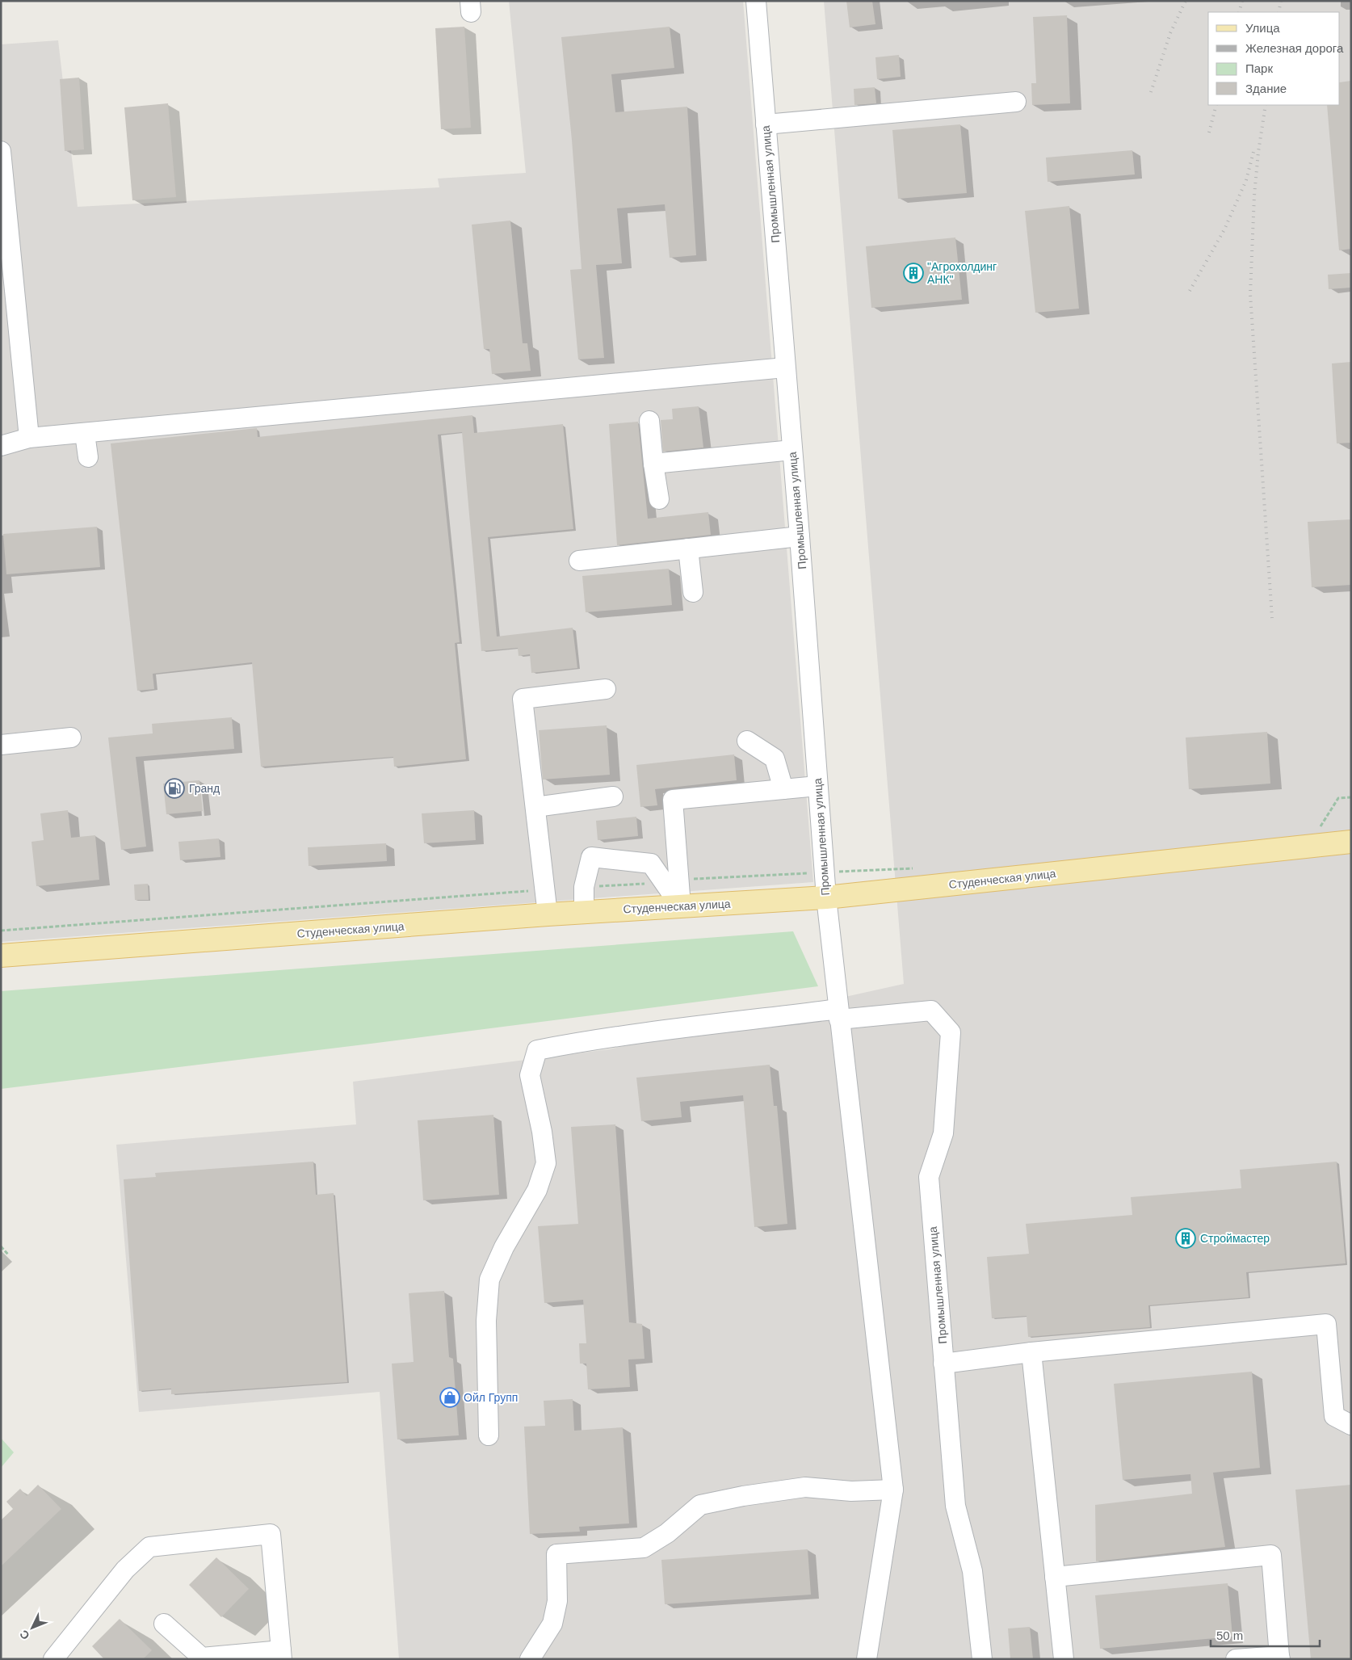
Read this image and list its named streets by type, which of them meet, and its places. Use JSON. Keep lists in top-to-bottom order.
{
  "streets": {
    "main road": ["Студенческая улица"],
    "street": ["Промышленная улица"]
  },
  "crossings": [
    ["Промышленная улица", "Студенческая улица"]
  ],
  "places": {
    "building": ["\"Агрохолдинг АНК\"", "Строймастер"],
    "fuel station": ["Гранд"],
    "shop": ["Ойл Групп"]
  },
  "legend": [
    "Улица",
    "Железная дорога",
    "Парк",
    "Здание"
  ],
  "scale_bar": "50 m",
  "north": "bottom left"
}
